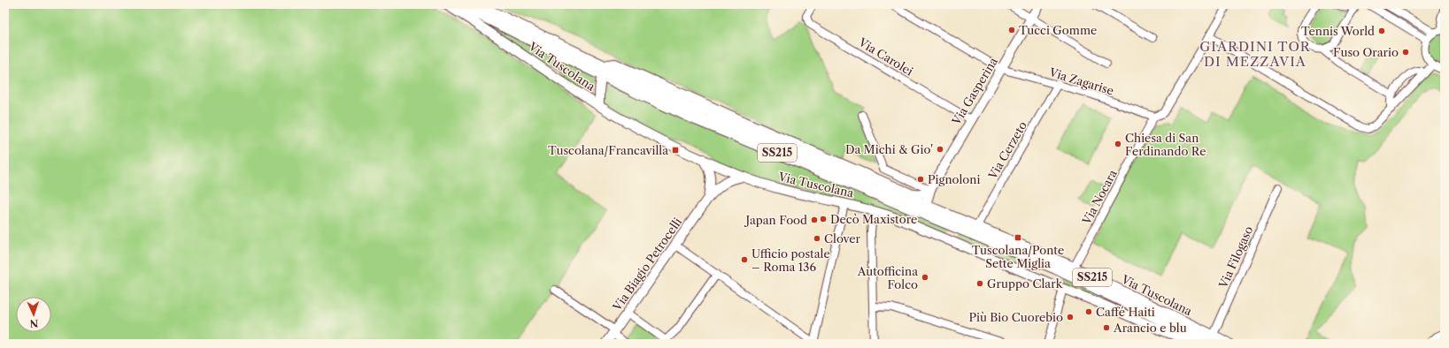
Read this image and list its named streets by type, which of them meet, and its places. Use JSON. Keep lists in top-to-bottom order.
{
  "streets": {
    "main road": ["Via Tuscolana", "SS215"],
    "street": [
      "Via Carolei",
      "Via Zagarise",
      "Via Gasperina",
      "Via Cerzeto",
      "Via Nocara",
      "Via Filogaso",
      "Via Biagio Petrocelli"
    ]
  },
  "crossings": [
    ["Via Carolei", "Via Gasperina"],
    ["Via Tuscolana", "Via Gasperina"],
    ["Via Tuscolana", "Via Cerzeto"],
    ["Via Tuscolana", "Via Nocara"],
    ["Via Tuscolana", "Via Filogaso"],
    ["Via Tuscolana", "Via Biagio Petrocelli"],
    ["Via Zagarise", "Via Gasperina"],
    ["Via Zagarise", "Via Cerzeto"],
    ["Via Zagarise", "Via Nocara"]
  ],
  "districts": ["GIARDINI TOR DI MEZZAVIA"],
  "places": {
    "other": [
      "Tucci Gomme",
      "Tennis World",
      "Fuso Orario",
      "Chiesa di San Ferdinando Re",
      "Da Michi & Gio'",
      "Pignoloni",
      "Decò Maxistore",
      "Japan Food",
      "Clover",
      "Ufficio postale – Roma 136",
      "Autofficina Folco",
      "Gruppo Clark",
      "Caffé Haiti",
      "Più Bio Cuorebio",
      "Arancio e blu"
    ],
    "transit": ["Tuscolana/Francavilla", "Tuscolana/Ponte Sette Miglia"]
  },
  "north": "bottom"
}
